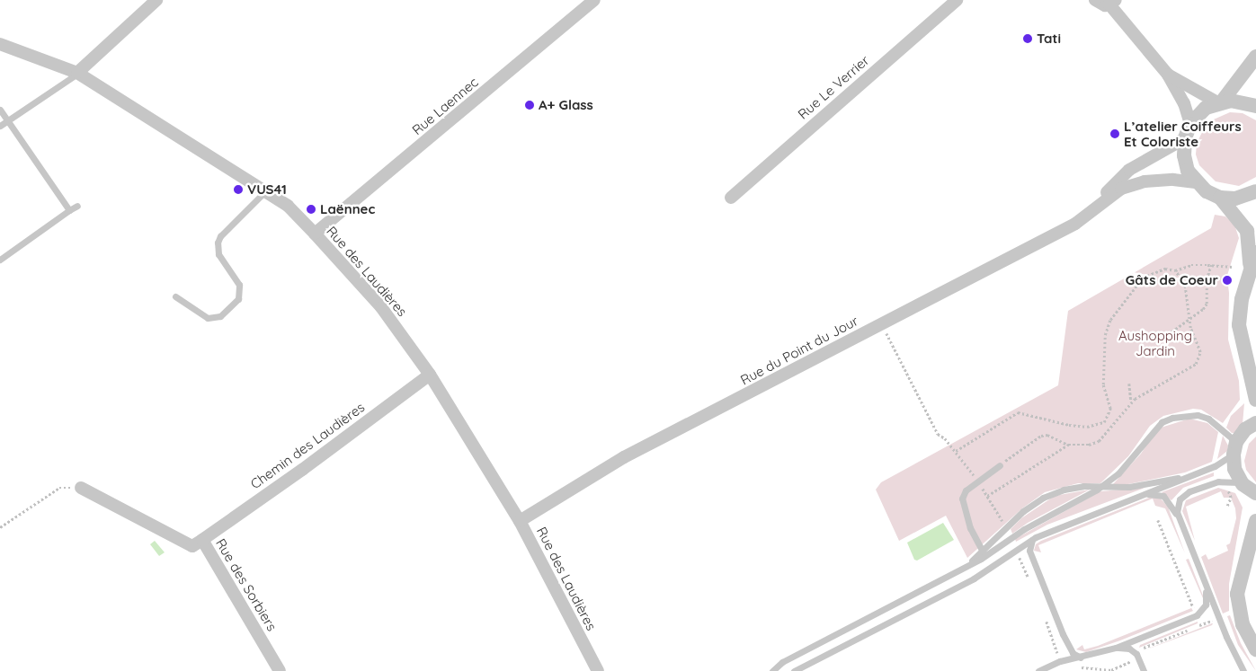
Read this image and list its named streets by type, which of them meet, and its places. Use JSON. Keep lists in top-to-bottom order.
{
  "streets": {
    "street": [
      "Rue Le Verrier",
      "Rue Laennec",
      "Rue des Laudières",
      "Rue du Point du Jour",
      "Chemin des Laudières",
      "Rue des Sorbiers"
    ]
  },
  "crossings": [
    ["Rue Laennec", "Rue des Laudières"],
    ["Rue des Laudières", "Rue du Point du Jour"],
    ["Rue des Laudières", "Chemin des Laudières"],
    ["Chemin des Laudières", "Rue des Sorbiers"]
  ],
  "parks": ["Aushopping Jardin"],
  "places": [
    "Tati",
    "A+ Glass",
    "L’atelier Coiffeurs Et Coloriste",
    "VUS41",
    "Laënnec",
    "Gâts de Coeur"
  ]
}
